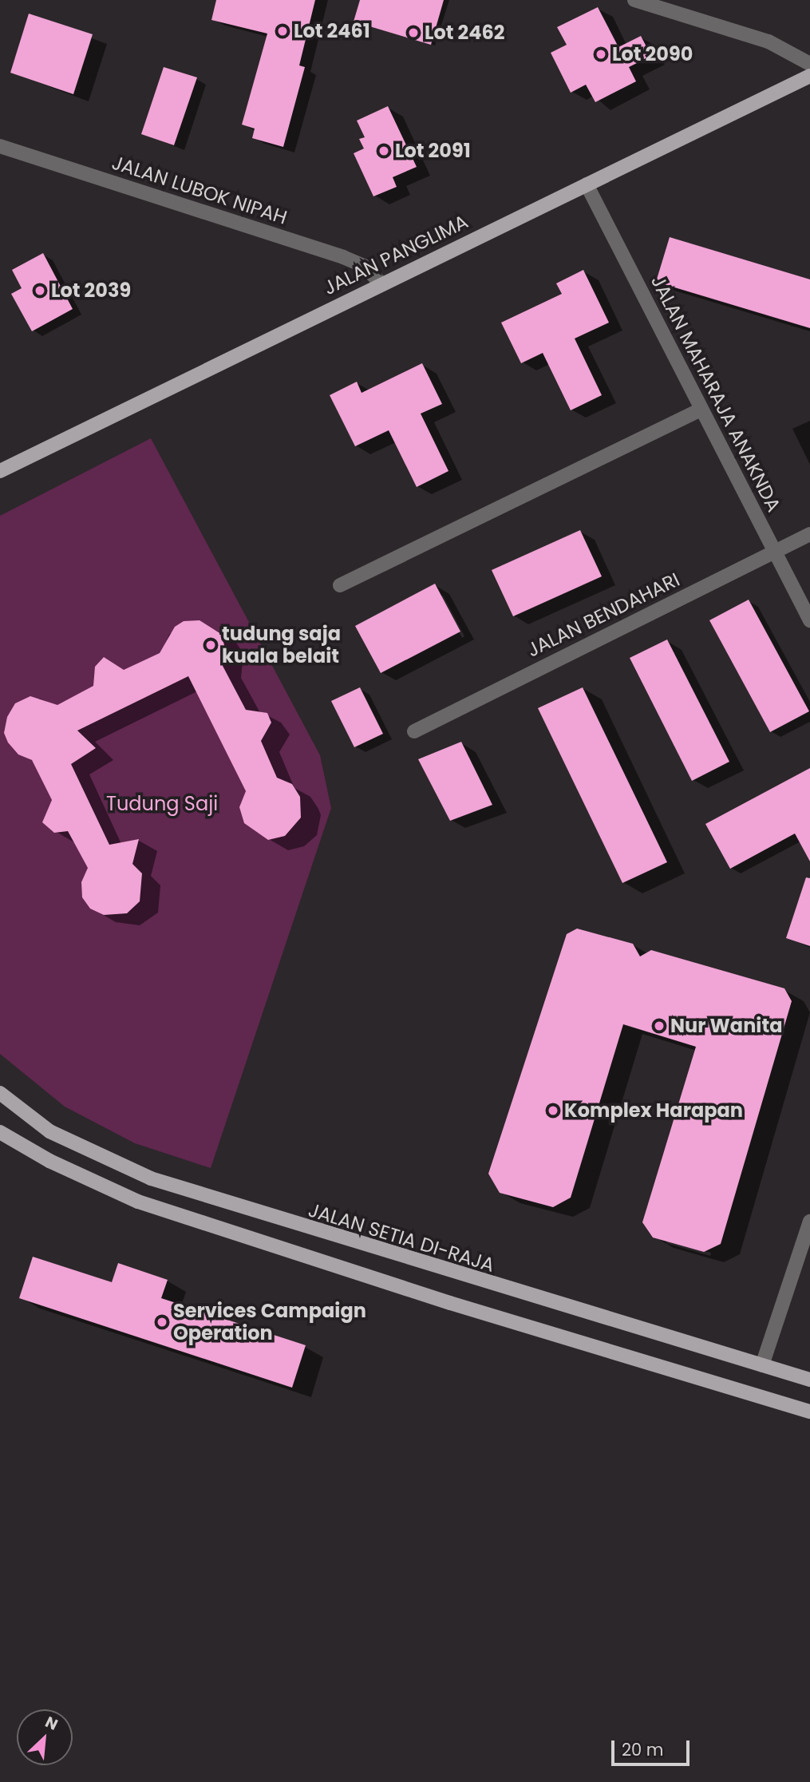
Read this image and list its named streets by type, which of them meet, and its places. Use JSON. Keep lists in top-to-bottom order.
{
  "streets": {
    "main road": ["JALAN PANGLIMA", "JALAN SETIA DI-RAJA"],
    "street": ["JALAN LUBOK NIPAH", "JALAN MAHARAJA ANAKNDA", "JALAN BENDAHARI"]
  },
  "crossings": [
    ["JALAN LUBOK NIPAH", "JALAN PANGLIMA"],
    ["JALAN PANGLIMA", "JALAN MAHARAJA ANAKNDA"],
    ["JALAN MAHARAJA ANAKNDA", "JALAN BENDAHARI"]
  ],
  "parks": ["Tudung Saji"],
  "places": [
    "Lot 2461",
    "Lot 2462",
    "Lot 2090",
    "Lot 2091",
    "Lot 2039",
    "tudung saja kuala belait",
    "Nur Wanita",
    "Komplex Harapan",
    "Services Campaign Operation"
  ],
  "scale_bar": "20 m",
  "north": "top right"
}
